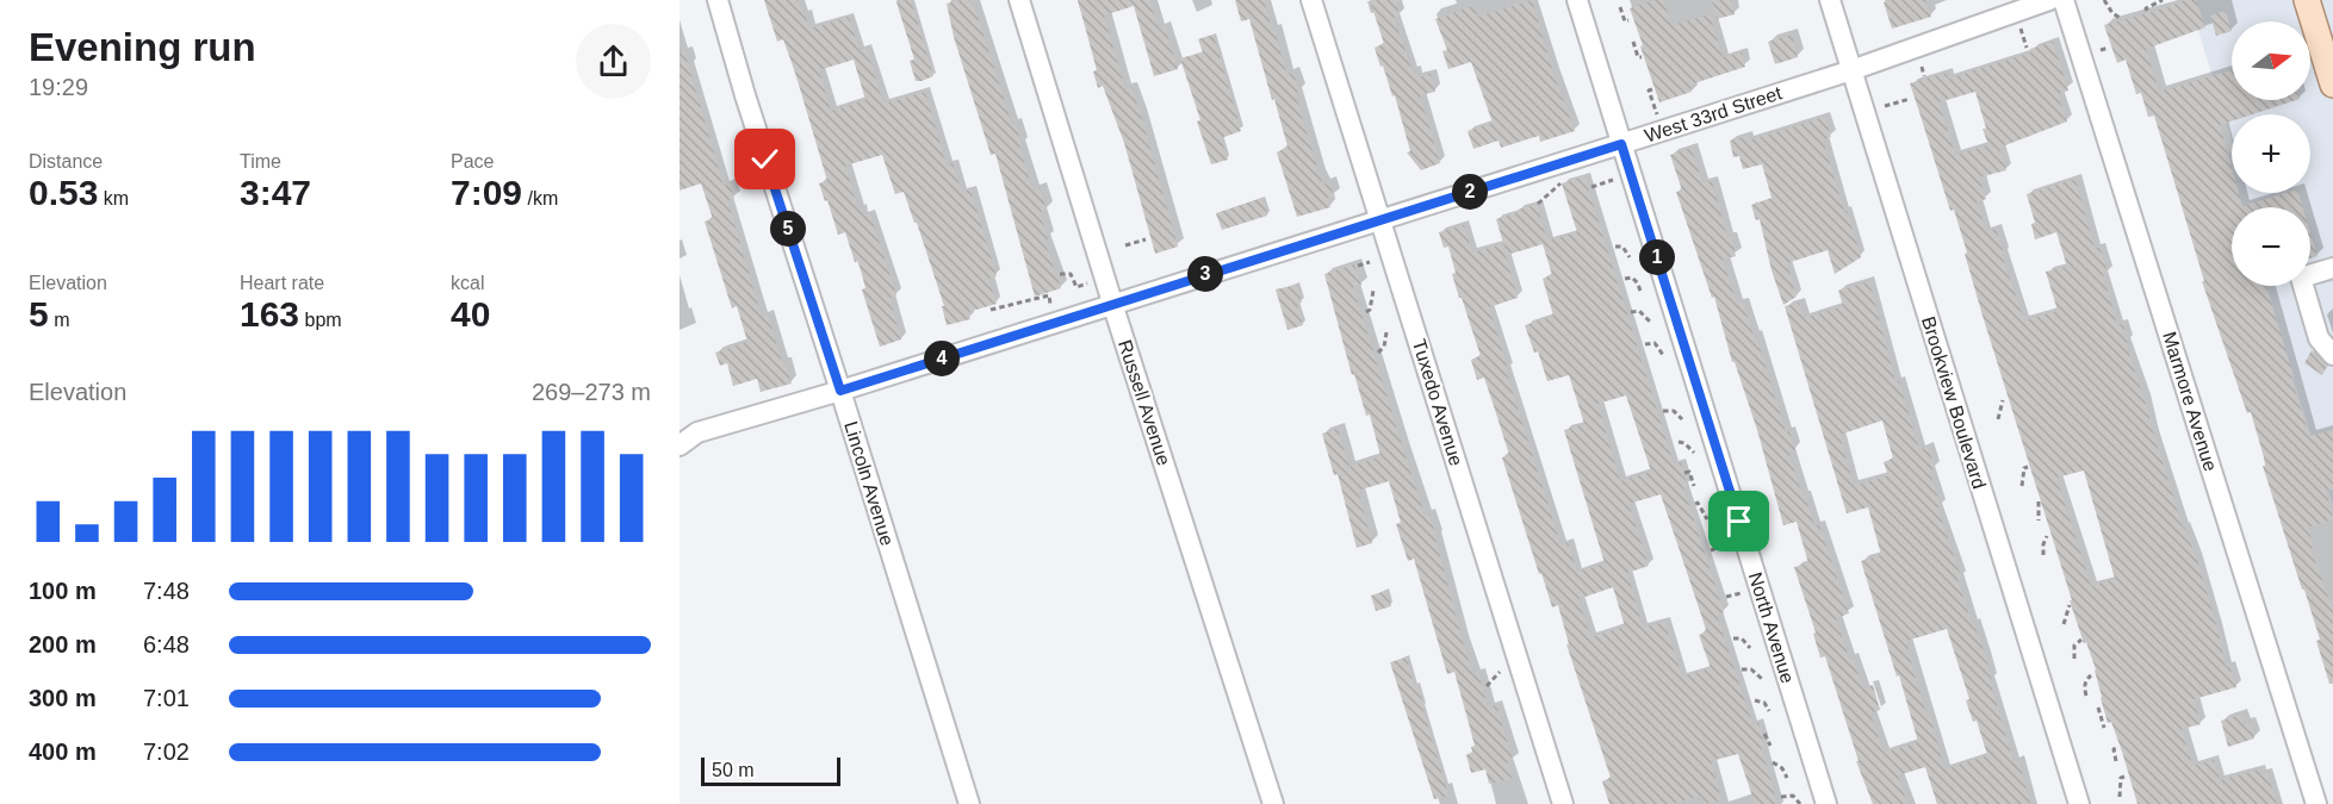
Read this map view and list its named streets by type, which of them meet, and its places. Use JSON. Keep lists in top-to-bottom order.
{
  "streets": {
    "street": [
      "West 33rd Street",
      "Marmore Avenue",
      "Russell Avenue",
      "Tuxedo Avenue",
      "Brookview Boulevard",
      "Lincoln Avenue",
      "North Avenue"
    ]
  },
  "crossings": [
    ["West 33rd Street", "Russell Avenue"],
    ["West 33rd Street", "Tuxedo Avenue"],
    ["West 33rd Street", "Brookview Boulevard"],
    ["West 33rd Street", "Lincoln Avenue"],
    ["West 33rd Street", "North Avenue"]
  ],
  "scale_bar": "50 m",
  "north": "right",
  "page": {
    "heading": ["Evening run", "19:29"],
    "map_buttons": ["+", "−"],
    "stats": [
      ["Distance", "0.53 km"],
      ["Time", "3:47"],
      ["Pace", "7:09 /km"],
      ["Elevation", "5 m"],
      ["Heart rate", "163 bpm"],
      ["kcal", "40"]
    ],
    "pins": [
      "2",
      "5",
      "1",
      "3",
      "4"
    ],
    "chart": ["Elevation", "269–273 m"],
    "list": [
      {
        "name": "100 m",
        "note": "7:48"
      },
      {
        "name": "200 m",
        "note": "6:48"
      },
      {
        "name": "300 m",
        "note": "7:01"
      },
      {
        "name": "400 m",
        "note": "7:02"
      }
    ],
    "scale": "50 m"
  }
}
